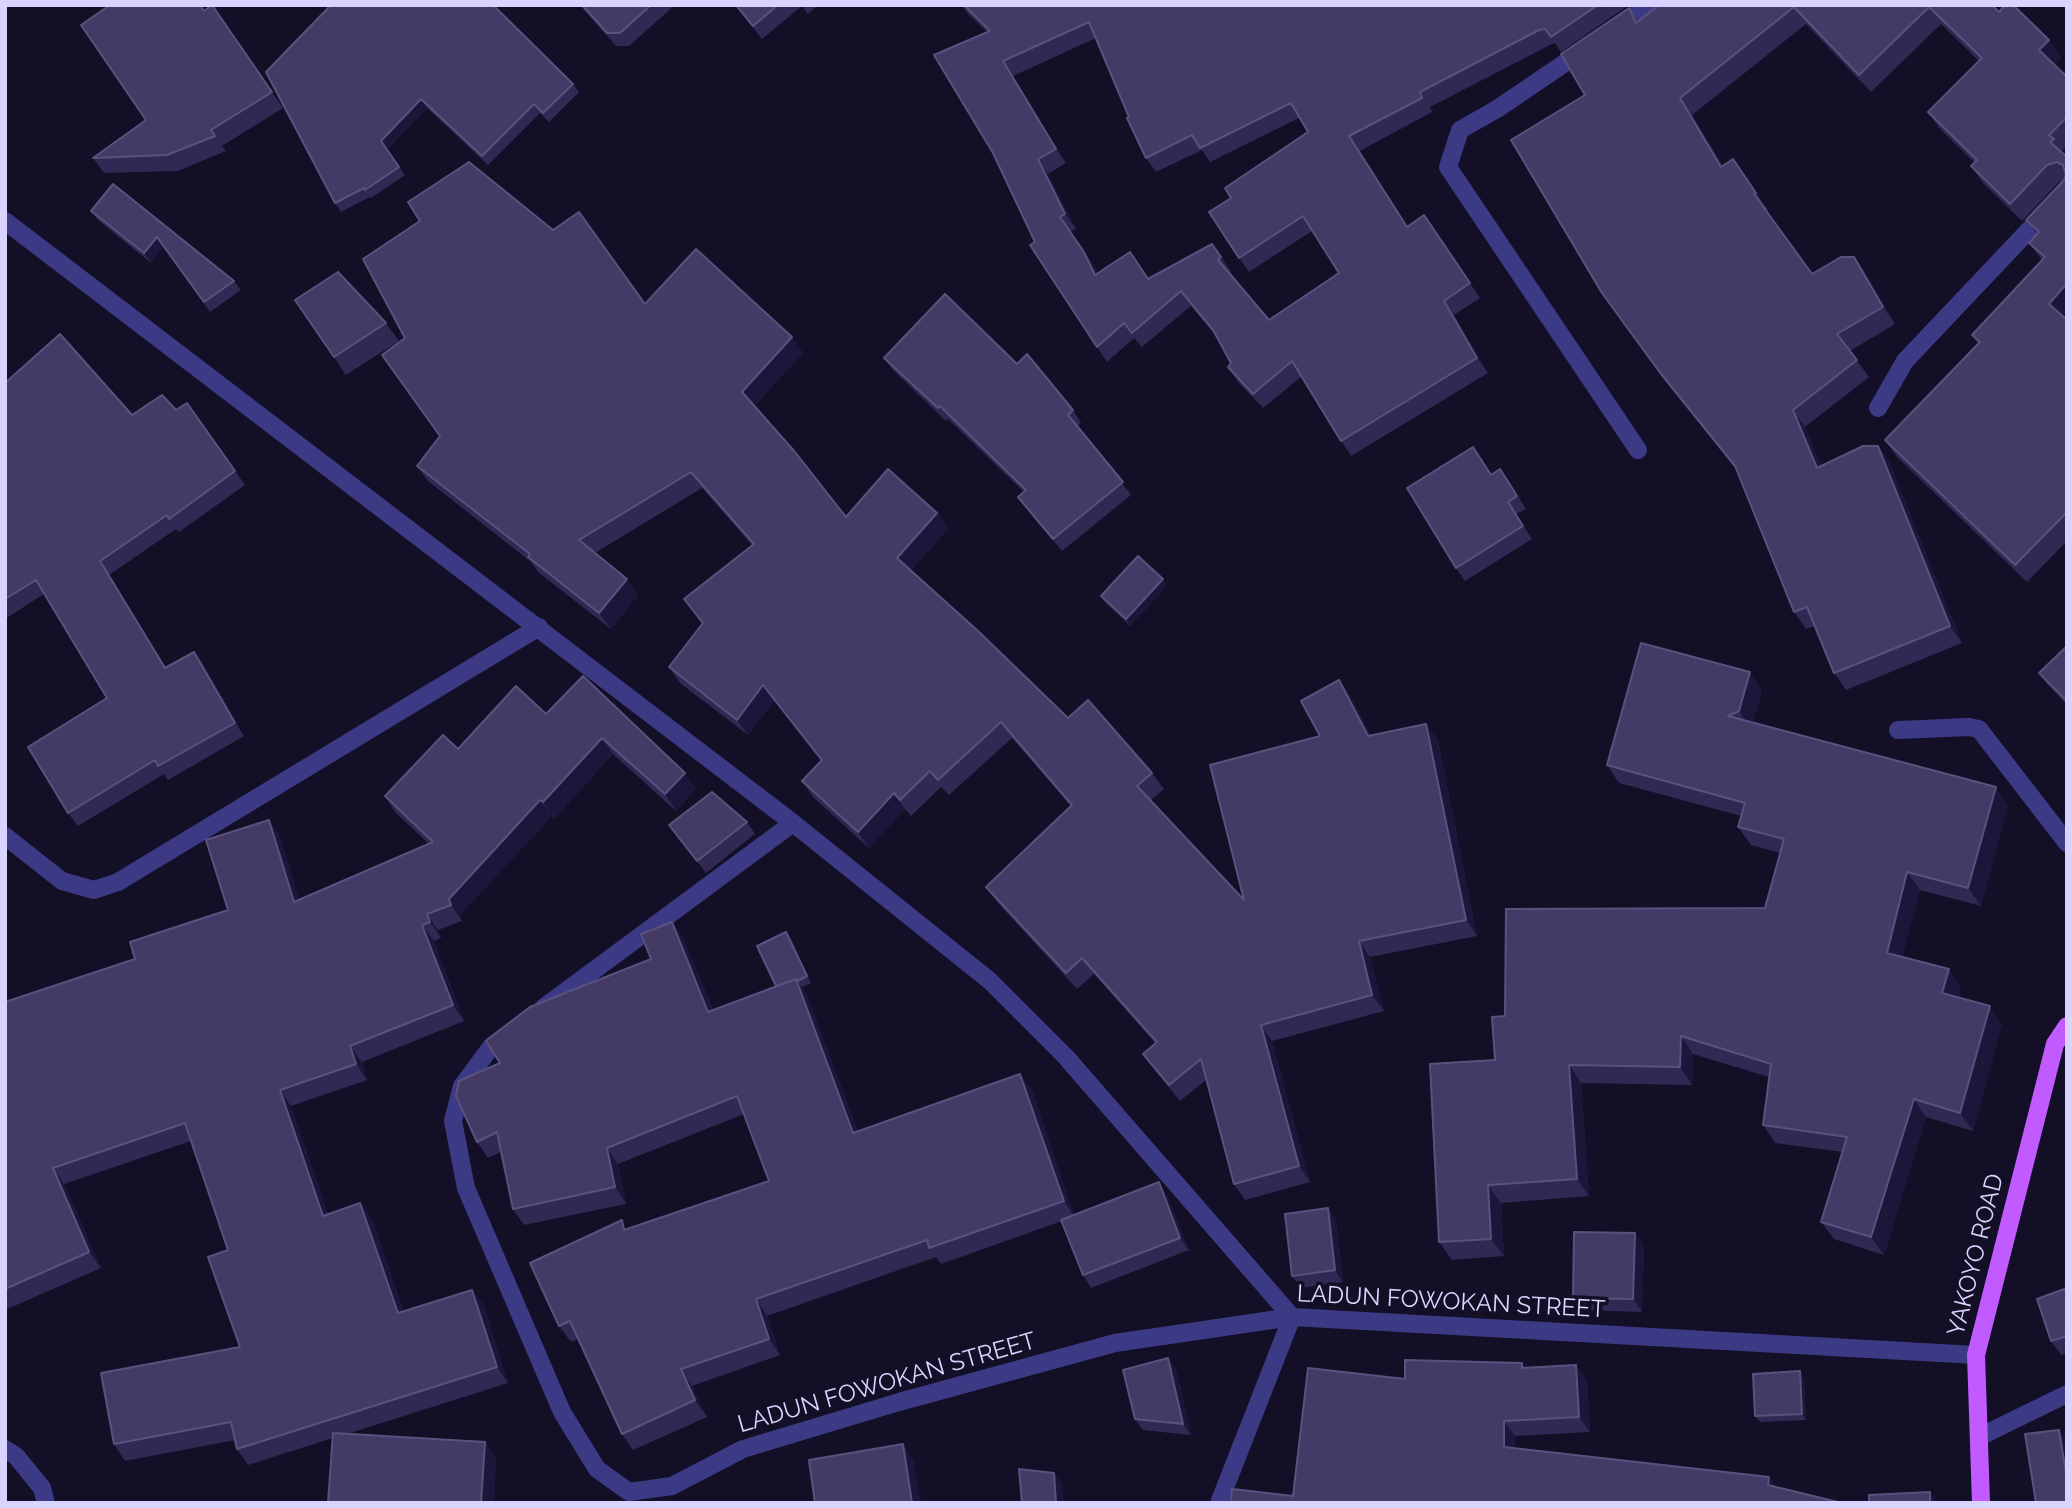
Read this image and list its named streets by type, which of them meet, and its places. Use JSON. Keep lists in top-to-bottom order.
{
  "streets": {
    "main road": ["YAKOYO ROAD"],
    "street": ["LADUN FOWOKAN STREET"]
  },
  "crossings": [
    ["YAKOYO ROAD", "LADUN FOWOKAN STREET"]
  ]
}
